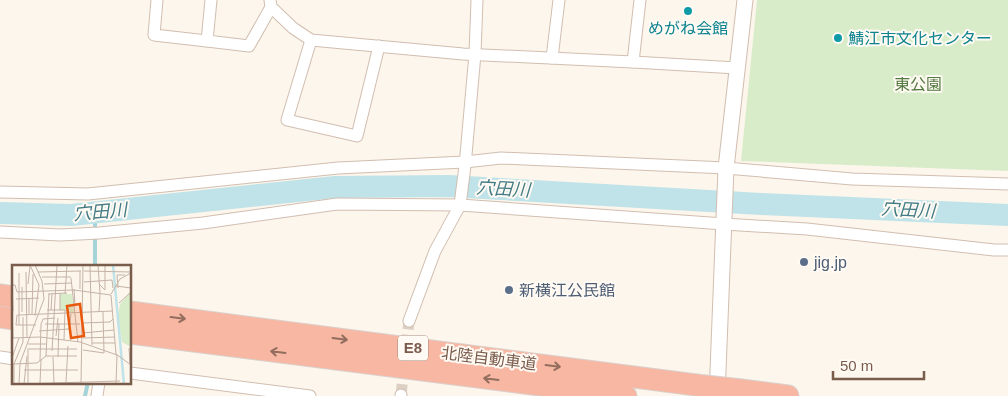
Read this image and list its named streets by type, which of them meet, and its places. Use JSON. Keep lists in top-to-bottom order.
{
  "streets": {
    "highway": ["E8", "北陸自動車道"]
  },
  "water": ["穴田川"],
  "parks": ["東公園"],
  "places": [
    "めがね会館",
    "鯖江市文化センター",
    "jig.jp",
    "新横江公民館"
  ],
  "scale_bar": "50 m"
}
